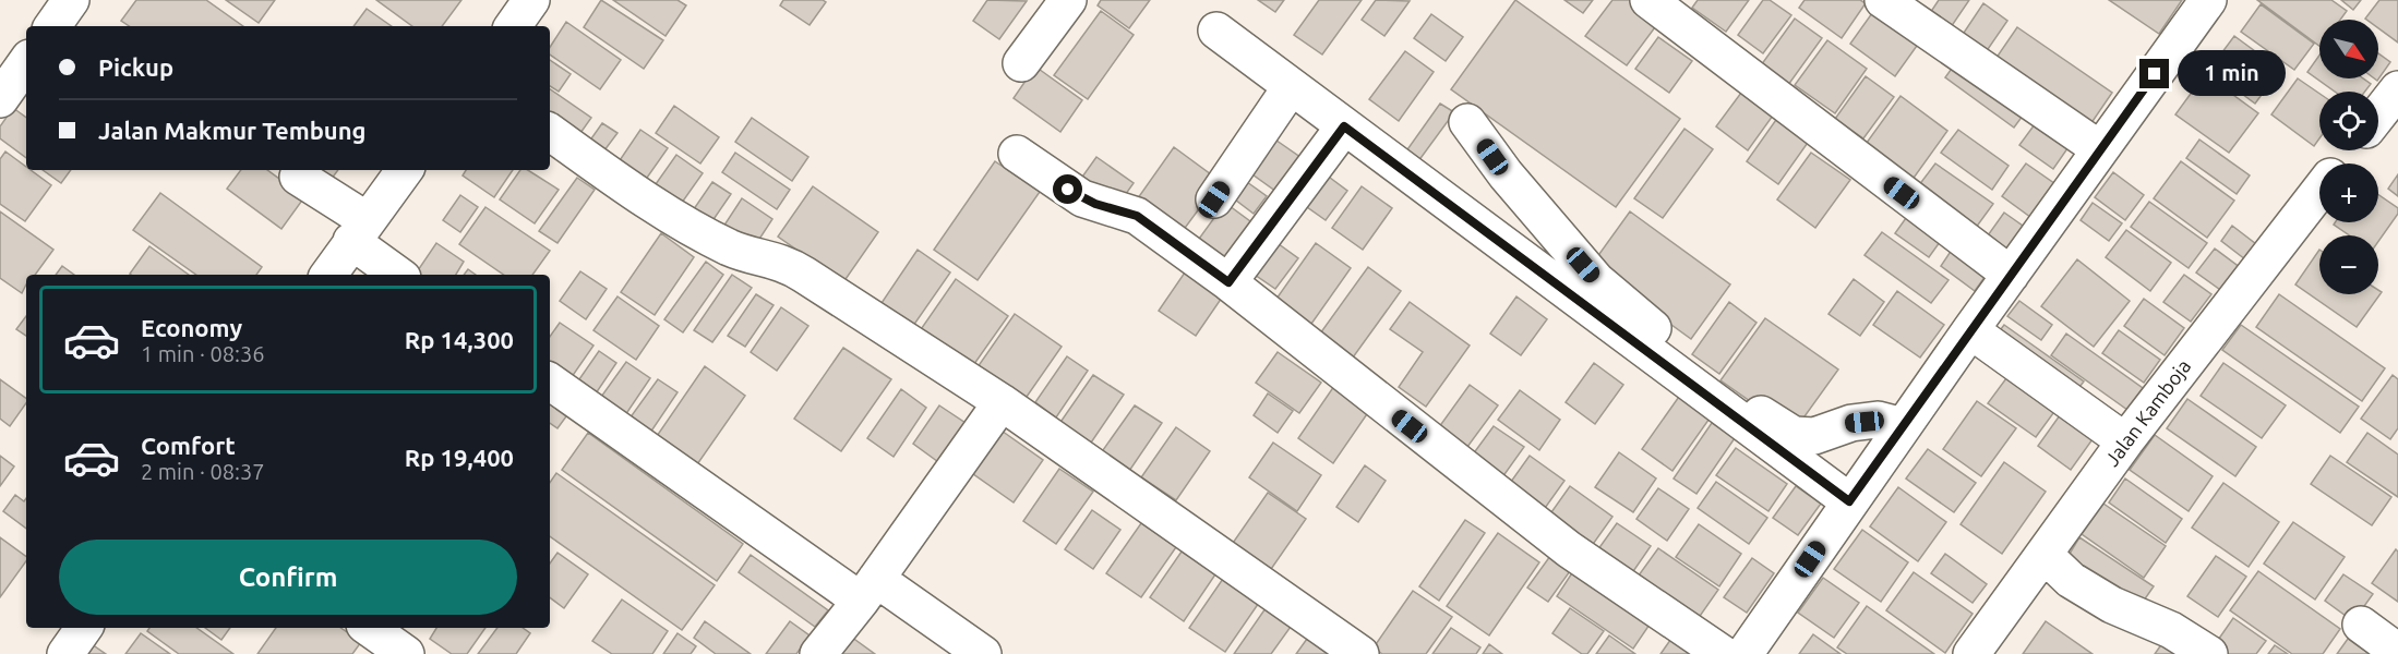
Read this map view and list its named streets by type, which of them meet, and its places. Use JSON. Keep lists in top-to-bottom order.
{
  "streets": {
    "street": ["Jalan Kamboja"]
  },
  "north": "bottom right",
  "page": {
    "map_buttons": ["+", "−"],
    "banner": ["Pickup", "Jalan Makmur Tembung"],
    "bubble": "1 min",
    "list": [
      {
        "name": "Economy",
        "note": "1 min · 08:36",
        "value": "Rp 14,300"
      },
      {
        "name": "Comfort",
        "note": "2 min · 08:37",
        "value": "Rp 19,400"
      }
    ],
    "buttons": "Confirm"
  }
}
